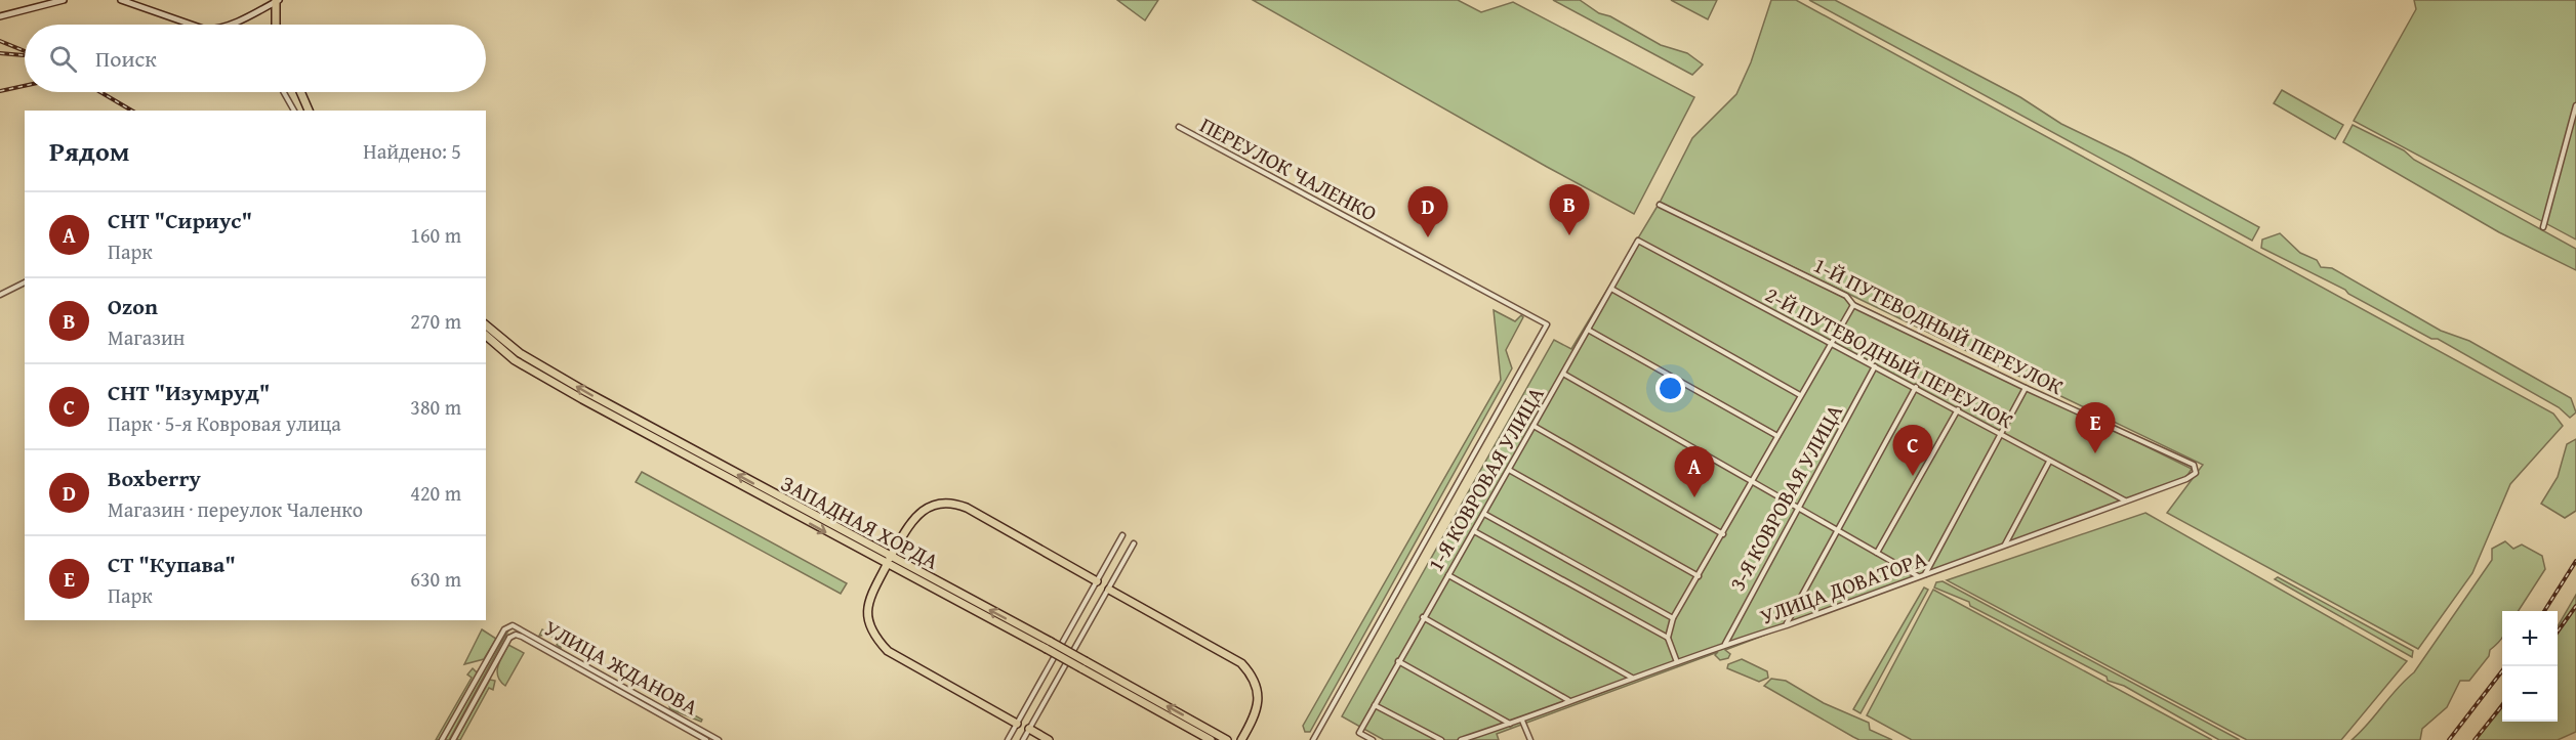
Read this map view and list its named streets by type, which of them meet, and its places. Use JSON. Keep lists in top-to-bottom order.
{
  "streets": {
    "highway": ["ЗАПАДНАЯ ХОРДА"],
    "street": [
      "ПЕРЕУЛОК ЧАЛЕНКО",
      "1-Й ПУТЕВОДНЫЙ ПЕРЕУЛОК",
      "2-Й ПУТЕВОДНЫЙ ПЕРЕУЛОК",
      "1-Я КОВРОВАЯ УЛИЦА",
      "3-Я КОВРОВАЯ УЛИЦА",
      "УЛИЦА ДОВАТОРА",
      "УЛИЦА ЖДАНОВА"
    ]
  },
  "crossings": [
    ["1-Й ПУТЕВОДНЫЙ ПЕРЕУЛОК", "УЛИЦА ДОВАТОРА"],
    ["2-Й ПУТЕВОДНЫЙ ПЕРЕУЛОК", "1-Я КОВРОВАЯ УЛИЦА"],
    ["2-Й ПУТЕВОДНЫЙ ПЕРЕУЛОК", "3-Я КОВРОВАЯ УЛИЦА"],
    ["2-Й ПУТЕВОДНЫЙ ПЕРЕУЛОК", "УЛИЦА ДОВАТОРА"],
    ["3-Я КОВРОВАЯ УЛИЦА", "УЛИЦА ДОВАТОРА"]
  ],
  "page": {
    "search": "Поиск",
    "heading": ["Рядом", "Найдено: 5"],
    "pins": [
      "B",
      "D",
      "E",
      "C",
      "A"
    ],
    "list": [
      {
        "mark": "A",
        "name": "СНТ \"Сириус\"",
        "note": "Парк",
        "value": "160 m"
      },
      {
        "mark": "B",
        "name": "Ozon",
        "note": "Магазин",
        "value": "270 m"
      },
      {
        "mark": "C",
        "name": "СНТ \"Изумруд\"",
        "note": "Парк · 5-я Ковровая улица",
        "value": "380 m"
      },
      {
        "mark": "D",
        "name": "Boxberry",
        "note": "Магазин · переулок Чаленко",
        "value": "420 m"
      },
      {
        "mark": "E",
        "name": "СТ \"Купава\"",
        "note": "Парк",
        "value": "630 m"
      }
    ],
    "map_buttons": ["+", "−"]
  }
}
